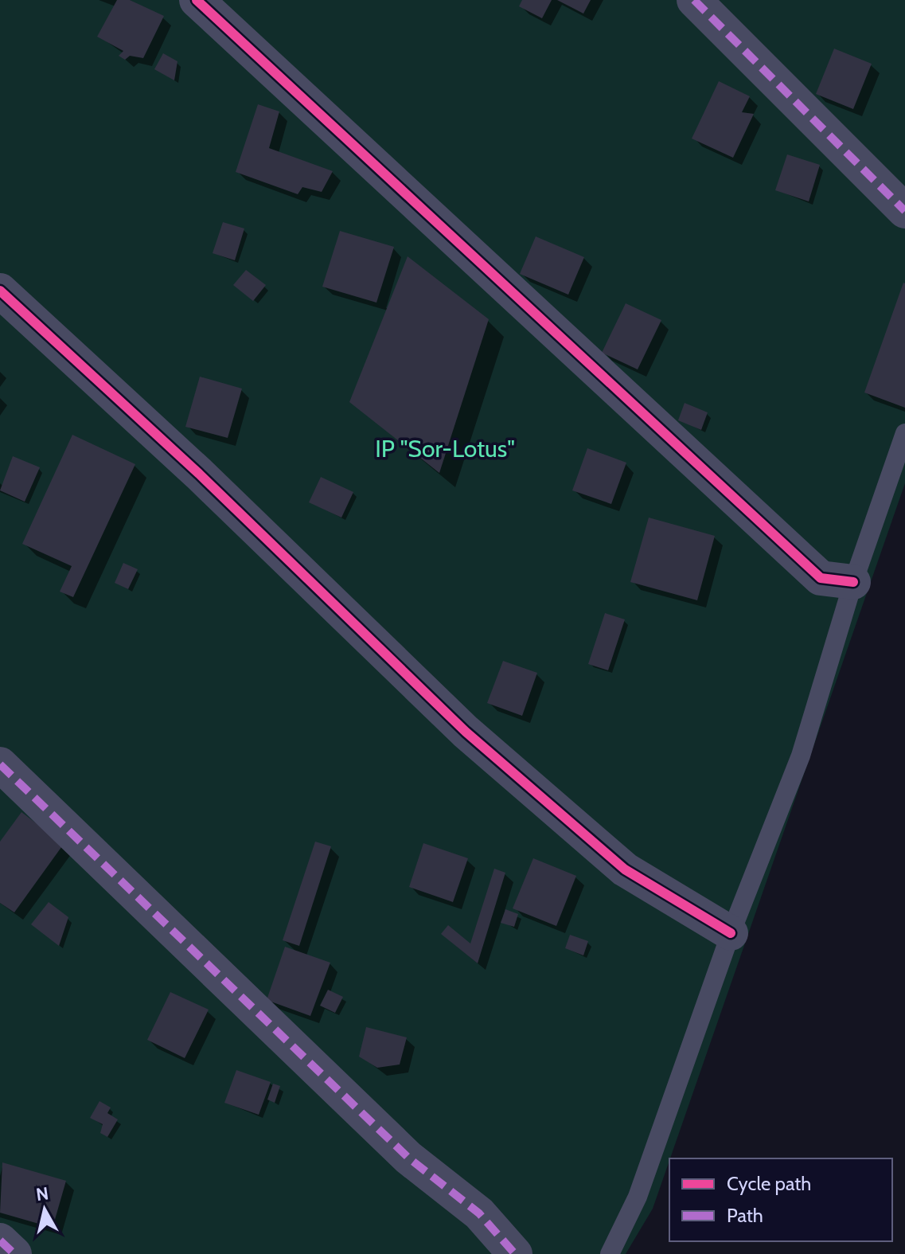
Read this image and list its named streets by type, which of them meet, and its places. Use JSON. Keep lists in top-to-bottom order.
{
  "parks": ["IP \"Sor-Lotus\""],
  "legend": ["Cycle path", "Path"],
  "north": "top"
}
